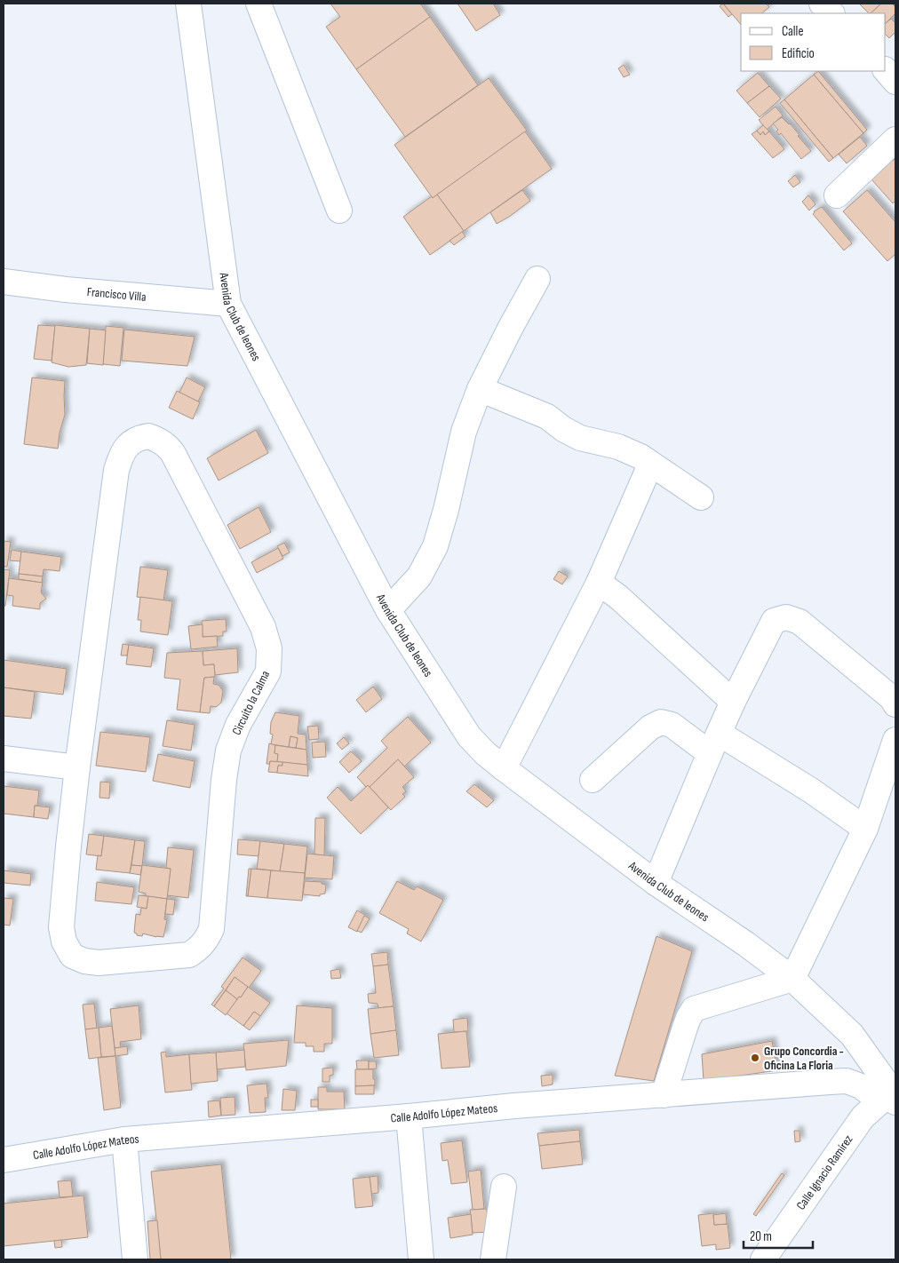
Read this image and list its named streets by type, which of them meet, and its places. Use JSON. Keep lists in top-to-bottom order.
{
  "streets": {
    "street": [
      "Francisco Villa",
      "Avenida Club de leones",
      "Circuito la Calma",
      "Calle Adolfo López Mateos",
      "Calle Ignacio Ramírez"
    ]
  },
  "crossings": [
    ["Francisco Villa", "Avenida Club de leones"],
    ["Avenida Club de leones", "Calle Adolfo López Mateos"],
    ["Avenida Club de leones", "Calle Ignacio Ramírez"],
    ["Calle Adolfo López Mateos", "Calle Ignacio Ramírez"]
  ],
  "places": ["Grupo Concordia - Oficina La Floria"],
  "legend": ["Calle", "Edificio"],
  "scale_bar": "20 m"
}
